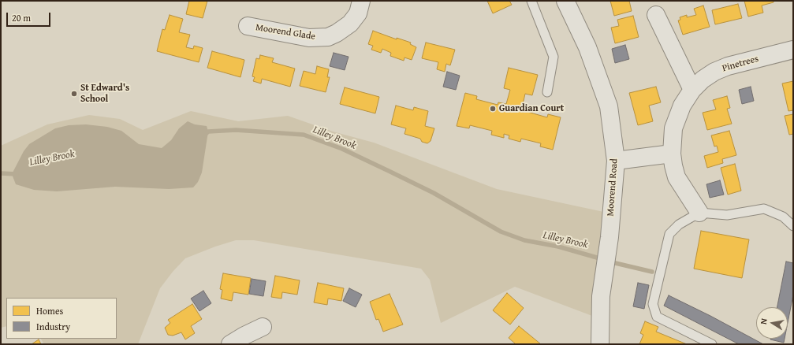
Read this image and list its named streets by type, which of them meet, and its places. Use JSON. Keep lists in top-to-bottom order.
{
  "streets": {
    "street": ["Moorend Glade", "Pinetrees", "Moorend Road"]
  },
  "water": ["Lilley Brook"],
  "places": ["St Edward's School", "Guardian Court"],
  "legend": ["Homes", "Industry"],
  "scale_bar": "20 m",
  "north": "left"
}
